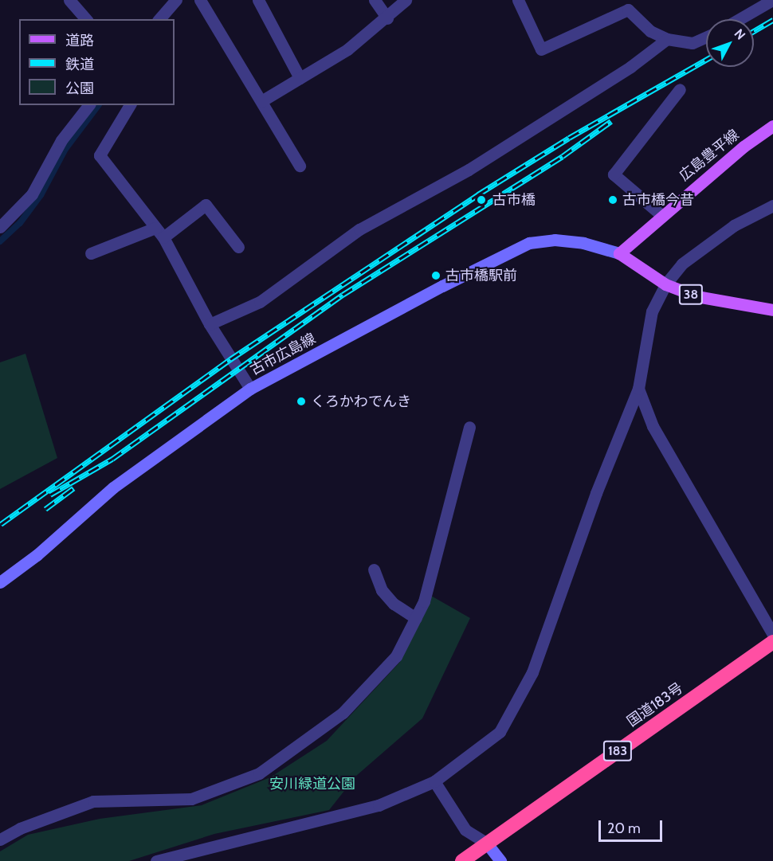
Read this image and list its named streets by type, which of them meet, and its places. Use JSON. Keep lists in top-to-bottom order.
{
  "streets": {
    "highway": ["国道183号", "183"],
    "main road": ["広島豊平線", "38", "古市広島線"]
  },
  "crossings": [
    ["広島豊平線", "38"],
    ["広島豊平線", "古市広島線"],
    ["38", "古市広島線"]
  ],
  "parks": ["安川緑道公園"],
  "places": [
    "古市橋",
    "古市橋今昔",
    "古市橋駅前",
    "くろかわでんき"
  ],
  "legend": ["道路", "鉄道", "公園"],
  "scale_bar": "20 m",
  "north": "top right"
}
